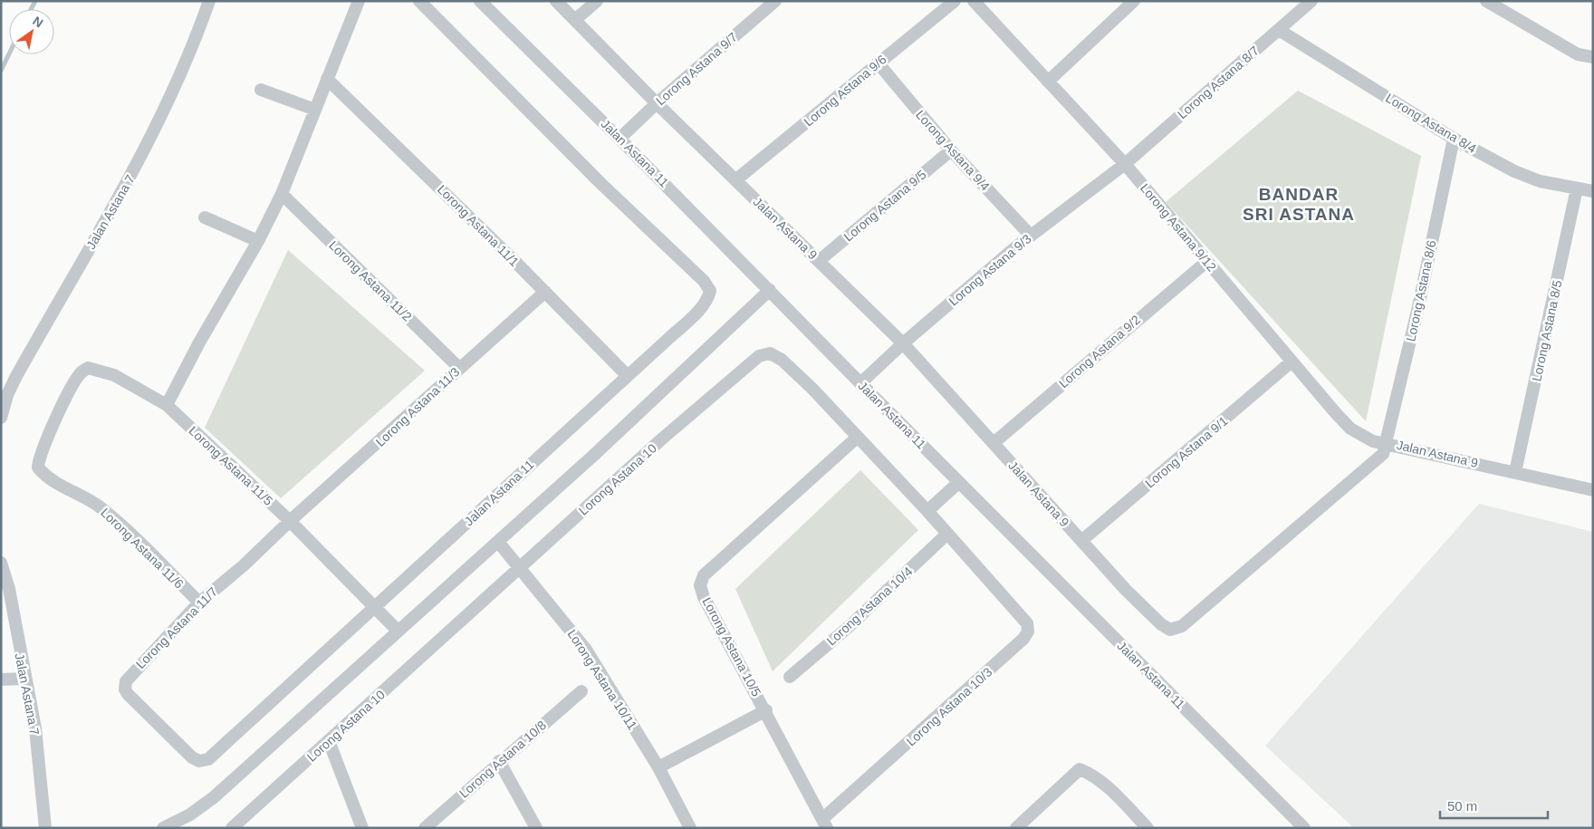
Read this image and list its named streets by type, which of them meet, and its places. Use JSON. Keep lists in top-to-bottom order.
{
  "streets": {
    "street": [
      "Lorong Astana 9/7",
      "Lorong Astana 8/7",
      "Lorong Astana 9/6",
      "Lorong Astana 8/4",
      "Lorong Astana 9/4",
      "Jalan Astana 11",
      "Lorong Astana 9/5",
      "Jalan Astana 7",
      "Lorong Astana 11/1",
      "Lorong Astana 9/12",
      "Jalan Astana 9",
      "Lorong Astana 9/3",
      "Lorong Astana 11/2",
      "Lorong Astana 8/6",
      "Lorong Astana 8/5",
      "Lorong Astana 9/2",
      "Lorong Astana 11/3",
      "Lorong Astana 9/1",
      "Lorong Astana 11/5",
      "Lorong Astana 10",
      "Lorong Astana 11/6",
      "Lorong Astana 10/4",
      "Lorong Astana 11/7",
      "Lorong Astana 10/5",
      "Lorong Astana 10/11",
      "Lorong Astana 10/3",
      "Lorong Astana 10/8"
    ]
  },
  "crossings": [
    ["Lorong Astana 9/7", "Jalan Astana 11"],
    ["Lorong Astana 9/7", "Jalan Astana 9"],
    ["Lorong Astana 8/7", "Lorong Astana 8/4"],
    ["Lorong Astana 8/7", "Lorong Astana 9/12"],
    ["Lorong Astana 8/7", "Lorong Astana 9/3"],
    ["Lorong Astana 9/6", "Lorong Astana 9/4"],
    ["Lorong Astana 9/6", "Jalan Astana 9"],
    ["Lorong Astana 8/4", "Lorong Astana 8/6"],
    ["Lorong Astana 8/4", "Lorong Astana 8/5"],
    ["Lorong Astana 9/4", "Lorong Astana 9/5"],
    ["Lorong Astana 9/4", "Lorong Astana 9/3"],
    ["Jalan Astana 11", "Lorong Astana 11/1"],
    ["Jalan Astana 11", "Lorong Astana 9/3"],
    ["Jalan Astana 11", "Lorong Astana 11/5"],
    ["Jalan Astana 11", "Lorong Astana 11/7"],
    ["Lorong Astana 9/5", "Jalan Astana 9"],
    ["Lorong Astana 11/1", "Lorong Astana 11/3"],
    ["Lorong Astana 9/12", "Jalan Astana 9"],
    ["Lorong Astana 9/12", "Lorong Astana 9/3"],
    ["Lorong Astana 9/12", "Lorong Astana 8/6"],
    ["Lorong Astana 9/12", "Lorong Astana 9/2"],
    ["Lorong Astana 9/12", "Lorong Astana 9/1"],
    ["Jalan Astana 9", "Lorong Astana 9/3"],
    ["Jalan Astana 9", "Lorong Astana 8/6"],
    ["Jalan Astana 9", "Lorong Astana 8/5"],
    ["Jalan Astana 9", "Lorong Astana 9/2"],
    ["Jalan Astana 9", "Lorong Astana 9/1"],
    ["Lorong Astana 11/2", "Lorong Astana 11/3"],
    ["Lorong Astana 11/3", "Lorong Astana 11/5"],
    ["Lorong Astana 11/3", "Lorong Astana 11/7"],
    ["Lorong Astana 11/5", "Lorong Astana 11/6"],
    ["Lorong Astana 11/5", "Lorong Astana 11/7"],
    ["Lorong Astana 10", "Lorong Astana 10/4"],
    ["Lorong Astana 10", "Lorong Astana 10/5"],
    ["Lorong Astana 10", "Lorong Astana 10/11"],
    ["Lorong Astana 10", "Lorong Astana 10/3"],
    ["Lorong Astana 11/6", "Lorong Astana 11/7"],
    ["Lorong Astana 10/5", "Lorong Astana 10/3"]
  ],
  "districts": ["BANDAR SRI ASTANA"],
  "scale_bar": "50 m",
  "north": "top right"
}
